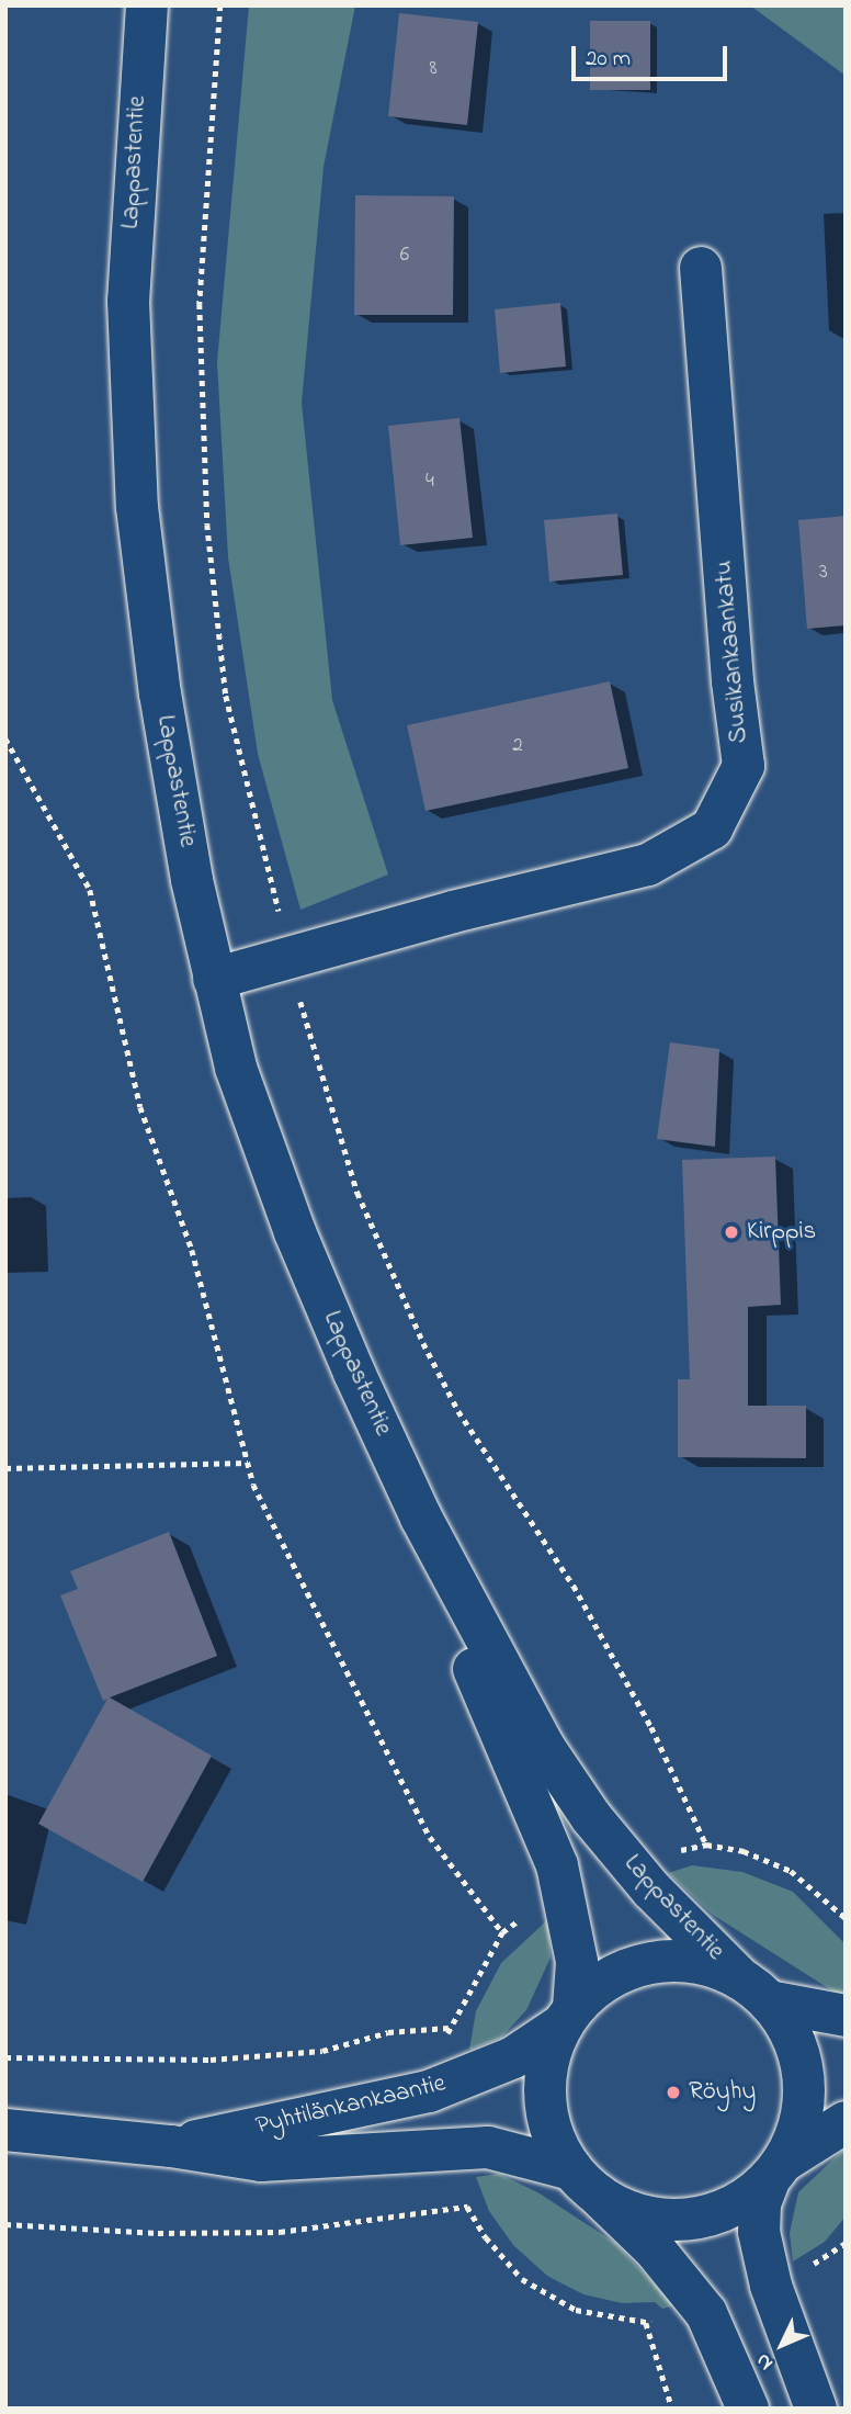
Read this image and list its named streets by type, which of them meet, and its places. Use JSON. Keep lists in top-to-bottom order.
{
  "streets": {
    "street": ["Lappastentie", "Susikankaankatu", "Pyhtilänkankaantie"]
  },
  "crossings": [
    ["Lappastentie", "Susikankaankatu"],
    ["Lappastentie", "Pyhtilänkankaantie"]
  ],
  "places": ["Kirppis", "Röyhy"],
  "house_numbers": [
    "8",
    "6",
    "4",
    "3",
    "2"
  ],
  "scale_bar": "20 m",
  "north": "bottom left"
}
